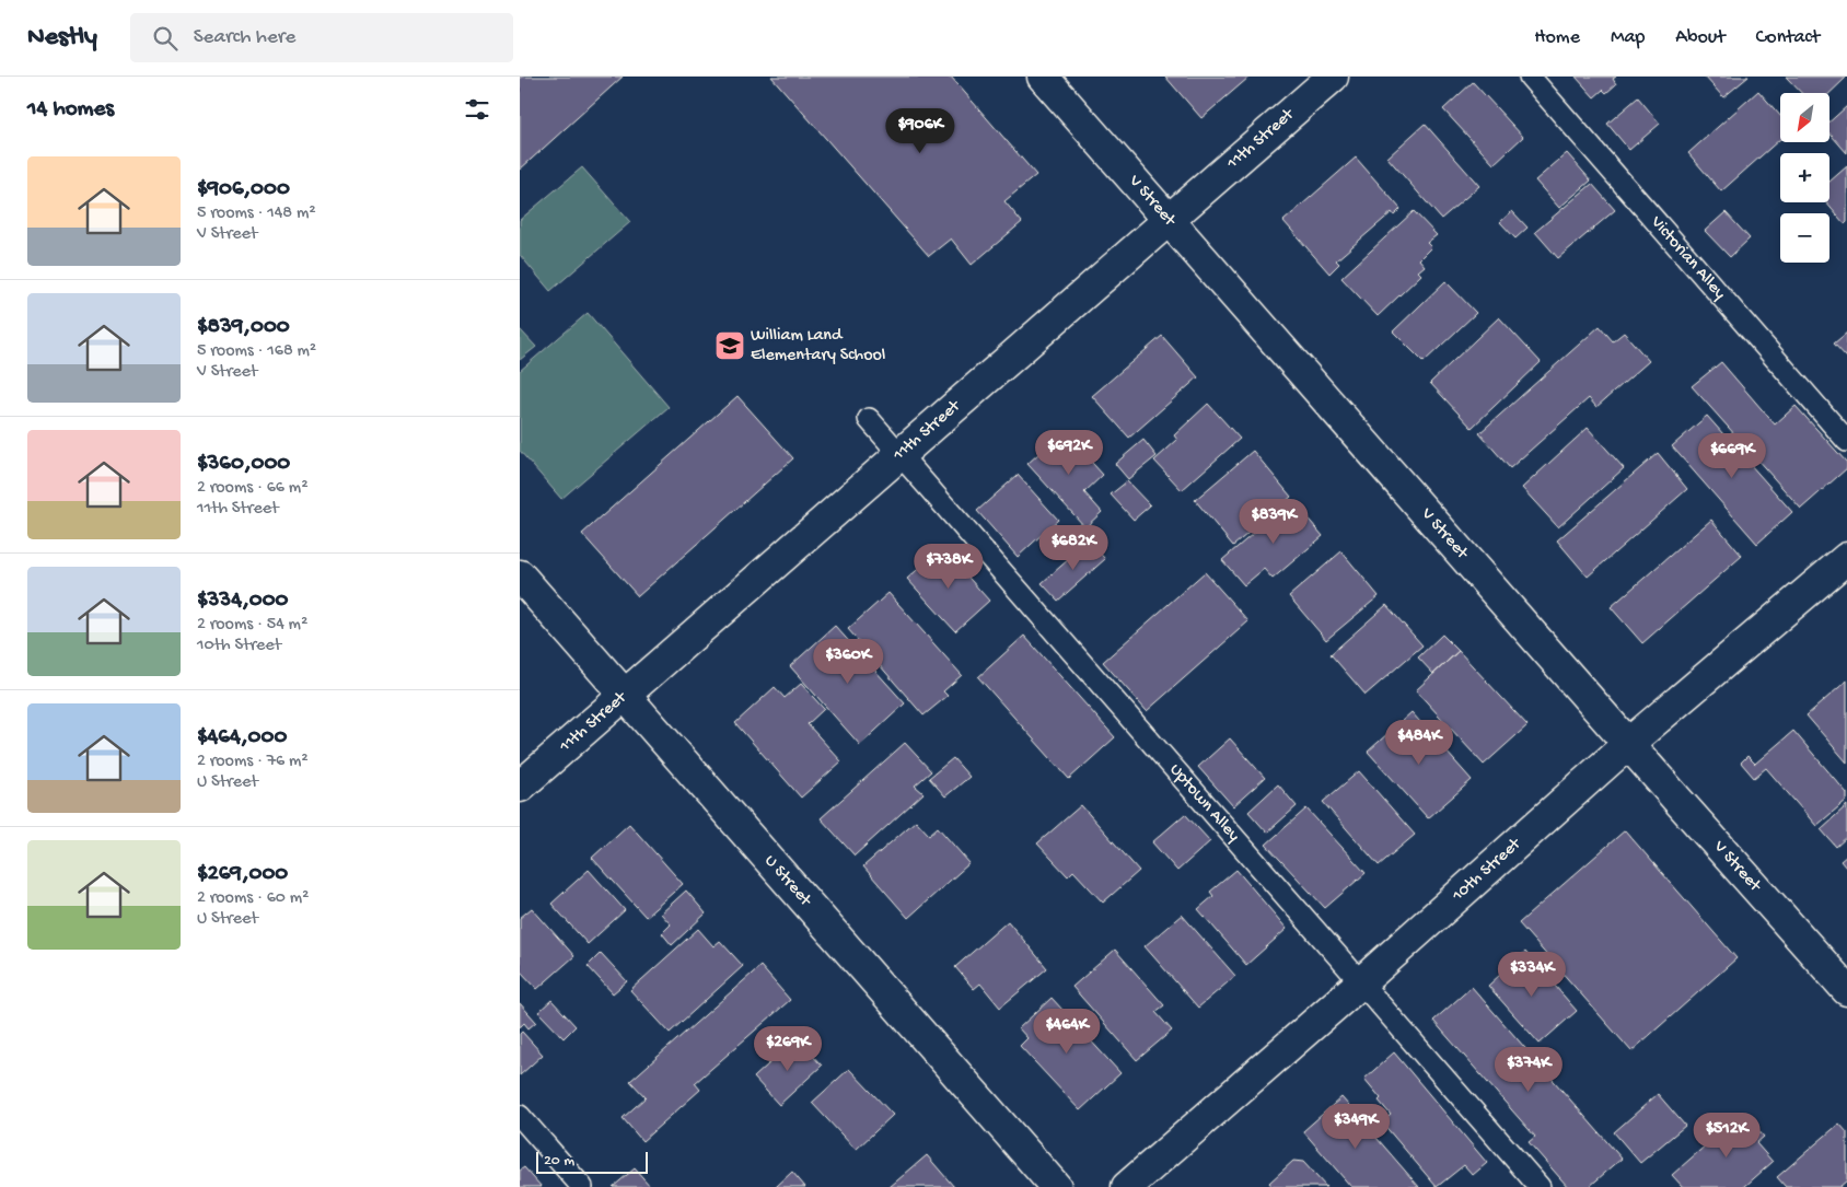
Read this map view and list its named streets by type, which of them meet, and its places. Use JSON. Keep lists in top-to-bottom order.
{
  "streets": {
    "street": [
      "11th Street",
      "V Street",
      "10th Street",
      "U Street"
    ],
    "lane": ["Victorian Alley", "Uptown Alley"]
  },
  "crossings": [
    ["11th Street", "V Street"],
    ["11th Street", "Uptown Alley"],
    ["11th Street", "U Street"],
    ["V Street", "10th Street"],
    ["Uptown Alley", "10th Street"]
  ],
  "places": {
    "school or university": ["William Land Elementary School"]
  },
  "scale_bar": "20 m",
  "north": "bottom left",
  "page": {
    "header": "Nestly",
    "search": "Search here",
    "nav": [
      "Home",
      "Map",
      "About",
      "Contact"
    ],
    "heading": "14 homes",
    "map_buttons": ["+", "−"],
    "price": [
      "$906K",
      "$692K",
      "$669K",
      "$839K",
      "$682K",
      "$738K",
      "$360K",
      "$484K",
      "$334K",
      "$464K",
      "$269K",
      "$374K",
      "$349K",
      "$512K"
    ],
    "list": [
      {
        "name": "$906,000",
        "note": "5 rooms · 148 m² · V Street"
      },
      {
        "name": "$839,000",
        "note": "5 rooms · 168 m² · V Street"
      },
      {
        "name": "$360,000",
        "note": "2 rooms · 66 m² · 11th Street"
      },
      {
        "name": "$334,000",
        "note": "2 rooms · 54 m² · 10th Street"
      },
      {
        "name": "$464,000",
        "note": "2 rooms · 76 m² · U Street"
      },
      {
        "name": "$269,000",
        "note": "2 rooms · 60 m² · U Street"
      }
    ],
    "scale": "20 m"
  }
}
